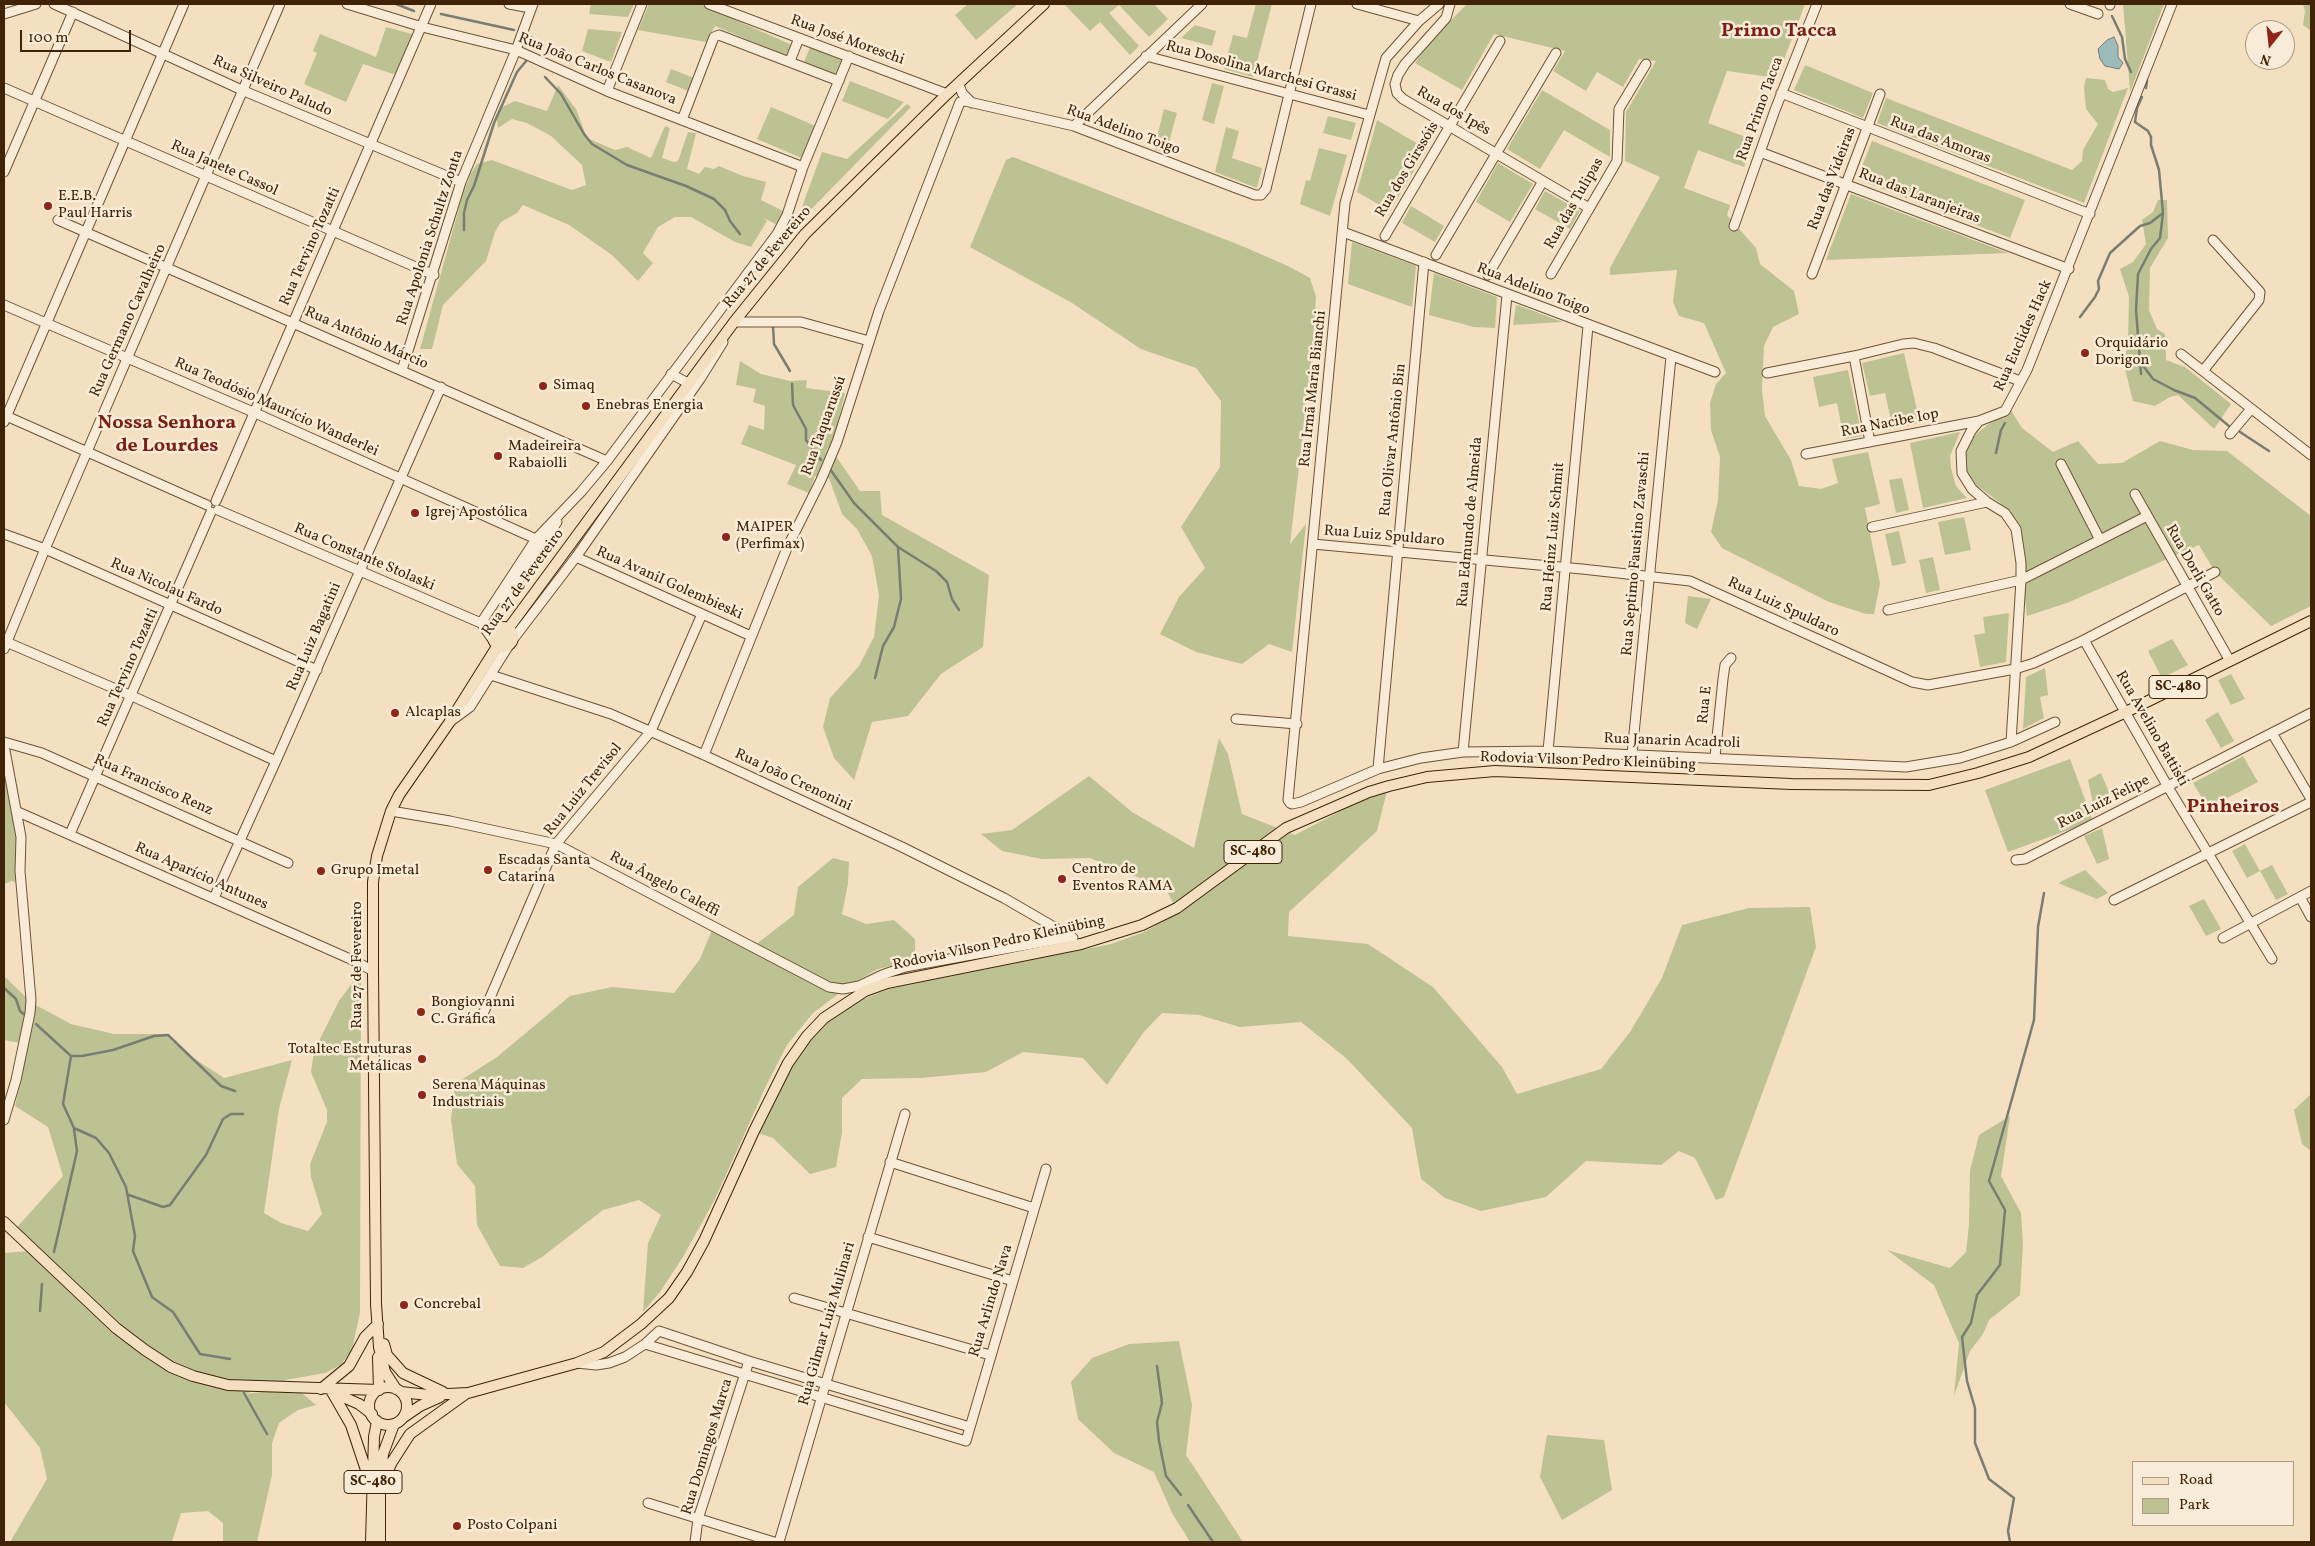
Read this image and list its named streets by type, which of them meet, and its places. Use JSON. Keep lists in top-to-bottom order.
{
  "streets": {
    "main road": ["Rua 27 de Fevereiro", "SC-480", "Rodovia Vilson Pedro Kleinübing"],
    "street": [
      "Rua José Moreschi",
      "Rua João Carlos Casanova",
      "Rua Dosolina Marchesi Grassi",
      "Rua Silveiro Paludo",
      "Rua Primo Tacca",
      "Rua dos Ipês",
      "Rua Adelino Toigo",
      "Rua das Amoras",
      "Rua Janete Cassol",
      "Rua dos Girssóis",
      "Rua das Videiras",
      "Rua das Laranjeiras",
      "Rua das Tulipas",
      "Rua Apolonia Schultz Zonta",
      "Rua Tervino Tozatti",
      "Rua Germano Cavalheiro",
      "Rua Euclides Hack",
      "Rua Antônio Márcio",
      "Rua Irmã Maria Bianchi",
      "Rua Teodósio Maurício Wanderlei",
      "Rua Nacibe Iop",
      "Rua Taquarussú",
      "Rua Olivar Antônio Bin",
      "Rua Edmundo de Almeida",
      "Rua Luiz Spuldaro",
      "Rua Heinz Luiz Schmit",
      "Rua Septimo Faustino Zavaschi",
      "Rua Constante Stolaski",
      "Rua Dorli Gatto",
      "Rua AvaniI Golembieski",
      "Rua Nicolau Fardo",
      "Rua Luiz Bagatini",
      "Rua E",
      "Rua Avelino Battisti",
      "Rua Janarin Acadroli",
      "Rua João Crenonini",
      "Rua Francisco Renz",
      "Rua Luiz Trevisol",
      "Rua Luiz Felipe",
      "Rua Aparício Antunes",
      "Rua Ângelo Caleffi",
      "Rua Arlindo Nava",
      "Rua Gilmar Luiz Mulinari",
      "Rua Domingos Marca"
    ]
  },
  "crossings": [
    ["Rua José Moreschi", "Rua 27 de Fevereiro"],
    ["Rua João Carlos Casanova", "Rua Apolonia Schultz Zonta"],
    ["Rua João Carlos Casanova", "Rua Tervino Tozatti"],
    ["Rua Dosolina Marchesi Grassi", "Rua Adelino Toigo"],
    ["Rua Dosolina Marchesi Grassi", "Rua Irmã Maria Bianchi"],
    ["Rua Silveiro Paludo", "Rua Apolonia Schultz Zonta"],
    ["Rua Silveiro Paludo", "Rua Tervino Tozatti"],
    ["Rua Silveiro Paludo", "Rua Germano Cavalheiro"],
    ["Rua Primo Tacca", "Rua das Amoras"],
    ["Rua Primo Tacca", "Rua das Laranjeiras"],
    ["Rua dos Ipês", "Rua dos Girssóis"],
    ["Rua dos Ipês", "Rua das Tulipas"],
    ["Rua Adelino Toigo", "Rua Irmã Maria Bianchi"],
    ["Rua Adelino Toigo", "Rua Taquarussú"],
    ["Rua Adelino Toigo", "Rua Olivar Antônio Bin"],
    ["Rua Adelino Toigo", "Rua Edmundo de Almeida"],
    ["Rua Adelino Toigo", "Rua Heinz Luiz Schmit"],
    ["Rua Adelino Toigo", "Rua Septimo Faustino Zavaschi"],
    ["Rua das Amoras", "Rua das Videiras"],
    ["Rua das Amoras", "Rua Euclides Hack"],
    ["Rua Janete Cassol", "Rua Apolonia Schultz Zonta"],
    ["Rua Janete Cassol", "Rua Tervino Tozatti"],
    ["Rua Janete Cassol", "Rua Germano Cavalheiro"],
    ["Rua das Videiras", "Rua das Laranjeiras"],
    ["Rua das Laranjeiras", "Rua Euclides Hack"],
    ["Rua Apolonia Schultz Zonta", "Rua Antônio Márcio"],
    ["Rua Tervino Tozatti", "Rua Antônio Márcio"],
    ["Rua Tervino Tozatti", "Rua Teodósio Maurício Wanderlei"],
    ["Rua Tervino Tozatti", "Rua Constante Stolaski"],
    ["Rua Tervino Tozatti", "Rua Nicolau Fardo"],
    ["Rua Tervino Tozatti", "Rua Francisco Renz"],
    ["Rua Tervino Tozatti", "Rua Aparício Antunes"],
    ["Rua 27 de Fevereiro", "Rua Constante Stolaski"],
    ["Rua 27 de Fevereiro", "SC-480"],
    ["Rua 27 de Fevereiro", "Rodovia Vilson Pedro Kleinübing"],
    ["Rua 27 de Fevereiro", "Rua Aparício Antunes"],
    ["Rua 27 de Fevereiro", "Rua Ângelo Caleffi"],
    ["Rua Germano Cavalheiro", "Rua Antônio Márcio"],
    ["Rua Germano Cavalheiro", "Rua Teodósio Maurício Wanderlei"],
    ["Rua Germano Cavalheiro", "Rua Constante Stolaski"],
    ["Rua Germano Cavalheiro", "Rua Nicolau Fardo"],
    ["Rua Euclides Hack", "Rua Nacibe Iop"],
    ["Rua Antônio Márcio", "Rua Luiz Bagatini"],
    ["Rua Irmã Maria Bianchi", "Rua Luiz Spuldaro"],
    ["Rua Irmã Maria Bianchi", "Rua Janarin Acadroli"],
    ["Rua Teodósio Maurício Wanderlei", "Rua Luiz Bagatini"],
    ["Rua Taquarussú", "Rua AvaniI Golembieski"],
    ["Rua Taquarussú", "Rua João Crenonini"],
    ["Rua Olivar Antônio Bin", "Rua Luiz Spuldaro"],
    ["Rua Olivar Antônio Bin", "Rua Janarin Acadroli"],
    ["Rua Edmundo de Almeida", "Rua Luiz Spuldaro"],
    ["Rua Edmundo de Almeida", "Rua Janarin Acadroli"],
    ["Rua Luiz Spuldaro", "Rua Heinz Luiz Schmit"],
    ["Rua Luiz Spuldaro", "Rua Septimo Faustino Zavaschi"],
    ["Rua Luiz Spuldaro", "Rua Dorli Gatto"],
    ["Rua Luiz Spuldaro", "Rua Avelino Battisti"],
    ["Rua Heinz Luiz Schmit", "Rua Janarin Acadroli"],
    ["Rua Septimo Faustino Zavaschi", "Rua Janarin Acadroli"],
    ["Rua Constante Stolaski", "Rua Luiz Bagatini"],
    ["Rua Dorli Gatto", "Rodovia Vilson Pedro Kleinübing"],
    ["Rua AvaniI Golembieski", "Rua Luiz Trevisol"],
    ["Rua Nicolau Fardo", "Rua Luiz Bagatini"],
    ["Rua Luiz Bagatini", "Rua Francisco Renz"],
    ["Rua Luiz Bagatini", "Rua Aparício Antunes"],
    ["SC-480", "Rodovia Vilson Pedro Kleinübing"],
    ["Rua E", "Rua Janarin Acadroli"],
    ["Rua Avelino Battisti", "Rodovia Vilson Pedro Kleinübing"],
    ["Rua Avelino Battisti", "Rua Luiz Felipe"],
    ["Rodovia Vilson Pedro Kleinübing", "Rua João Crenonini"],
    ["Rua João Crenonini", "Rua Luiz Trevisol"],
    ["Rua João Crenonini", "Rua Ângelo Caleffi"],
    ["Rua Luiz Trevisol", "Rua Ângelo Caleffi"],
    ["Rua Arlindo Nava", "Rua Gilmar Luiz Mulinari"]
  ],
  "districts": ["Primo Tacca", "Nossa Senhora de Lourdes", "Pinheiros"],
  "places": [
    "E.E.B. Paul Harris",
    "Orquidário Dorigon",
    "Simaq",
    "Enebras Energia",
    "Madeireira Rabaiolli",
    "Igrej Apostólica",
    "MAIPER (Perfimax)",
    "Alcaplas",
    "Escadas Santa Catarina",
    "Grupo Imetal",
    "Centro de Eventos RAMA",
    "Bongiovanni C. Gráfica",
    "Totaltec Estruturas Metálicas",
    "Serena Máquinas Industriais",
    "Concrebal",
    "Posto Colpani"
  ],
  "legend": ["Road", "Park"],
  "scale_bar": "100 m",
  "north": "bottom"
}
